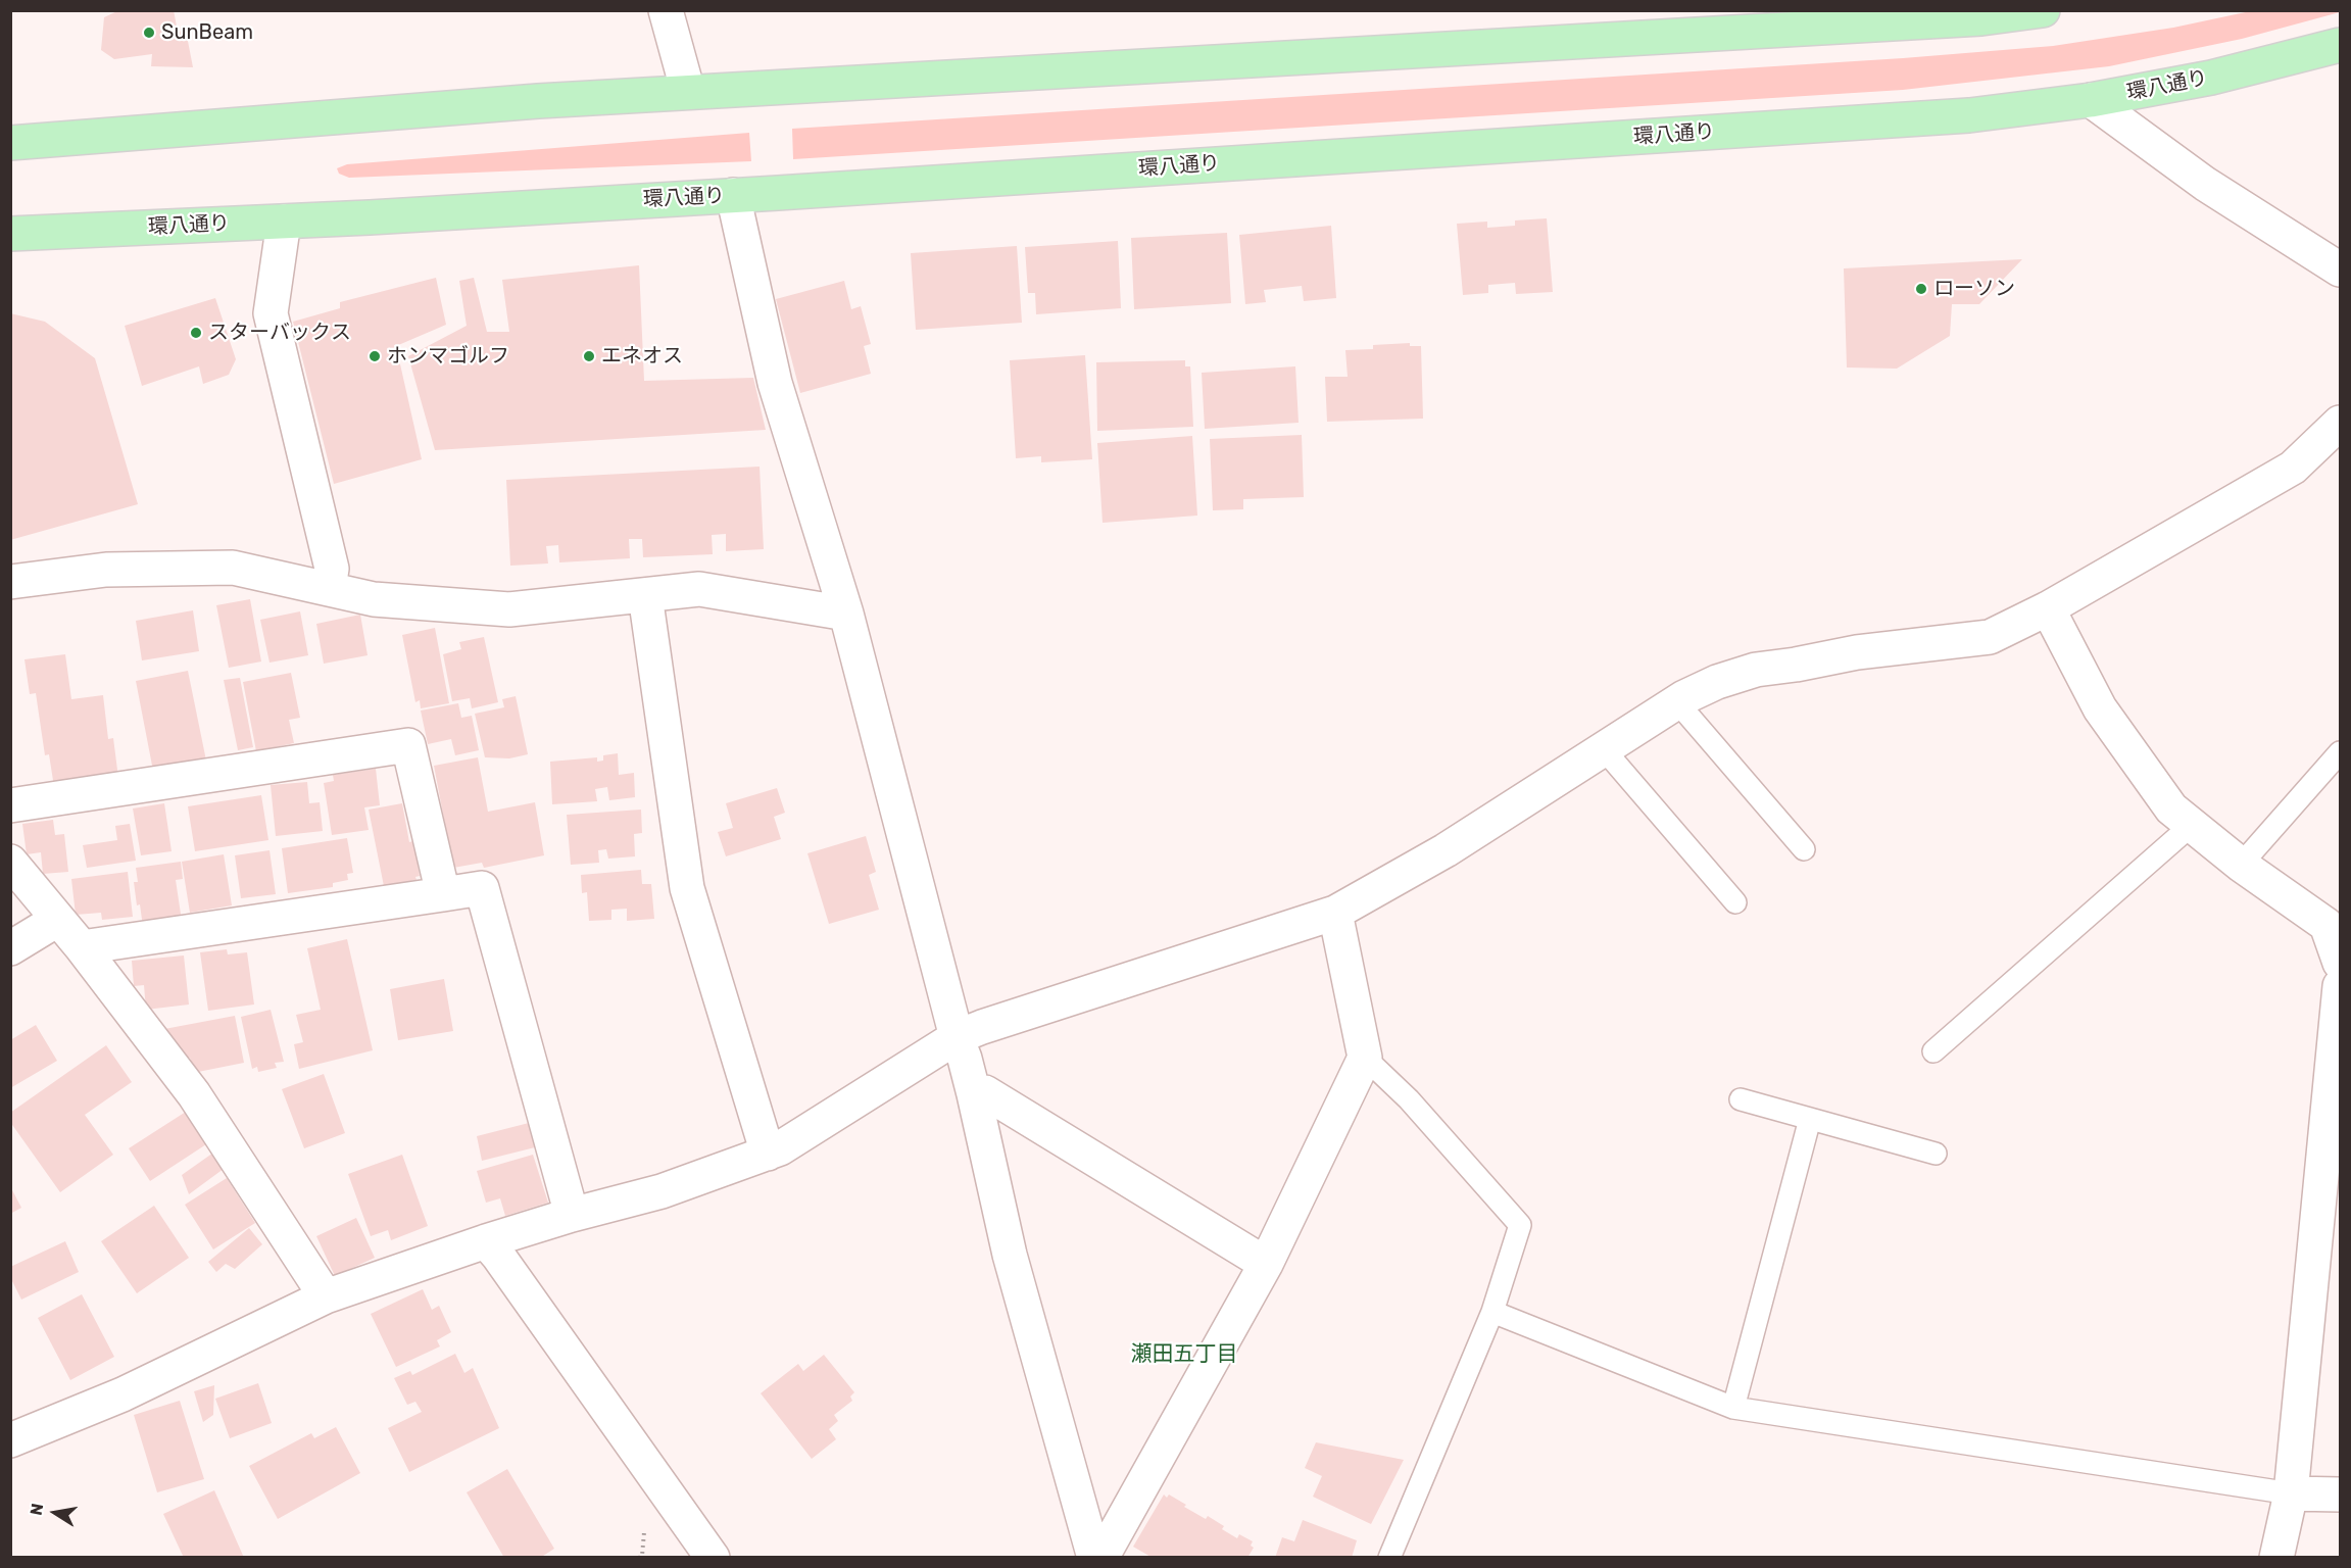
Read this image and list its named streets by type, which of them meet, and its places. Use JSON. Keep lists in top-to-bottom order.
{
  "streets": {
    "main road": ["環八通り"]
  },
  "districts": ["瀬田五丁目"],
  "places": [
    "SunBeam",
    "ローソン",
    "スターバックス",
    "ホンマゴルフ",
    "エネオス"
  ],
  "north": "left"
}
